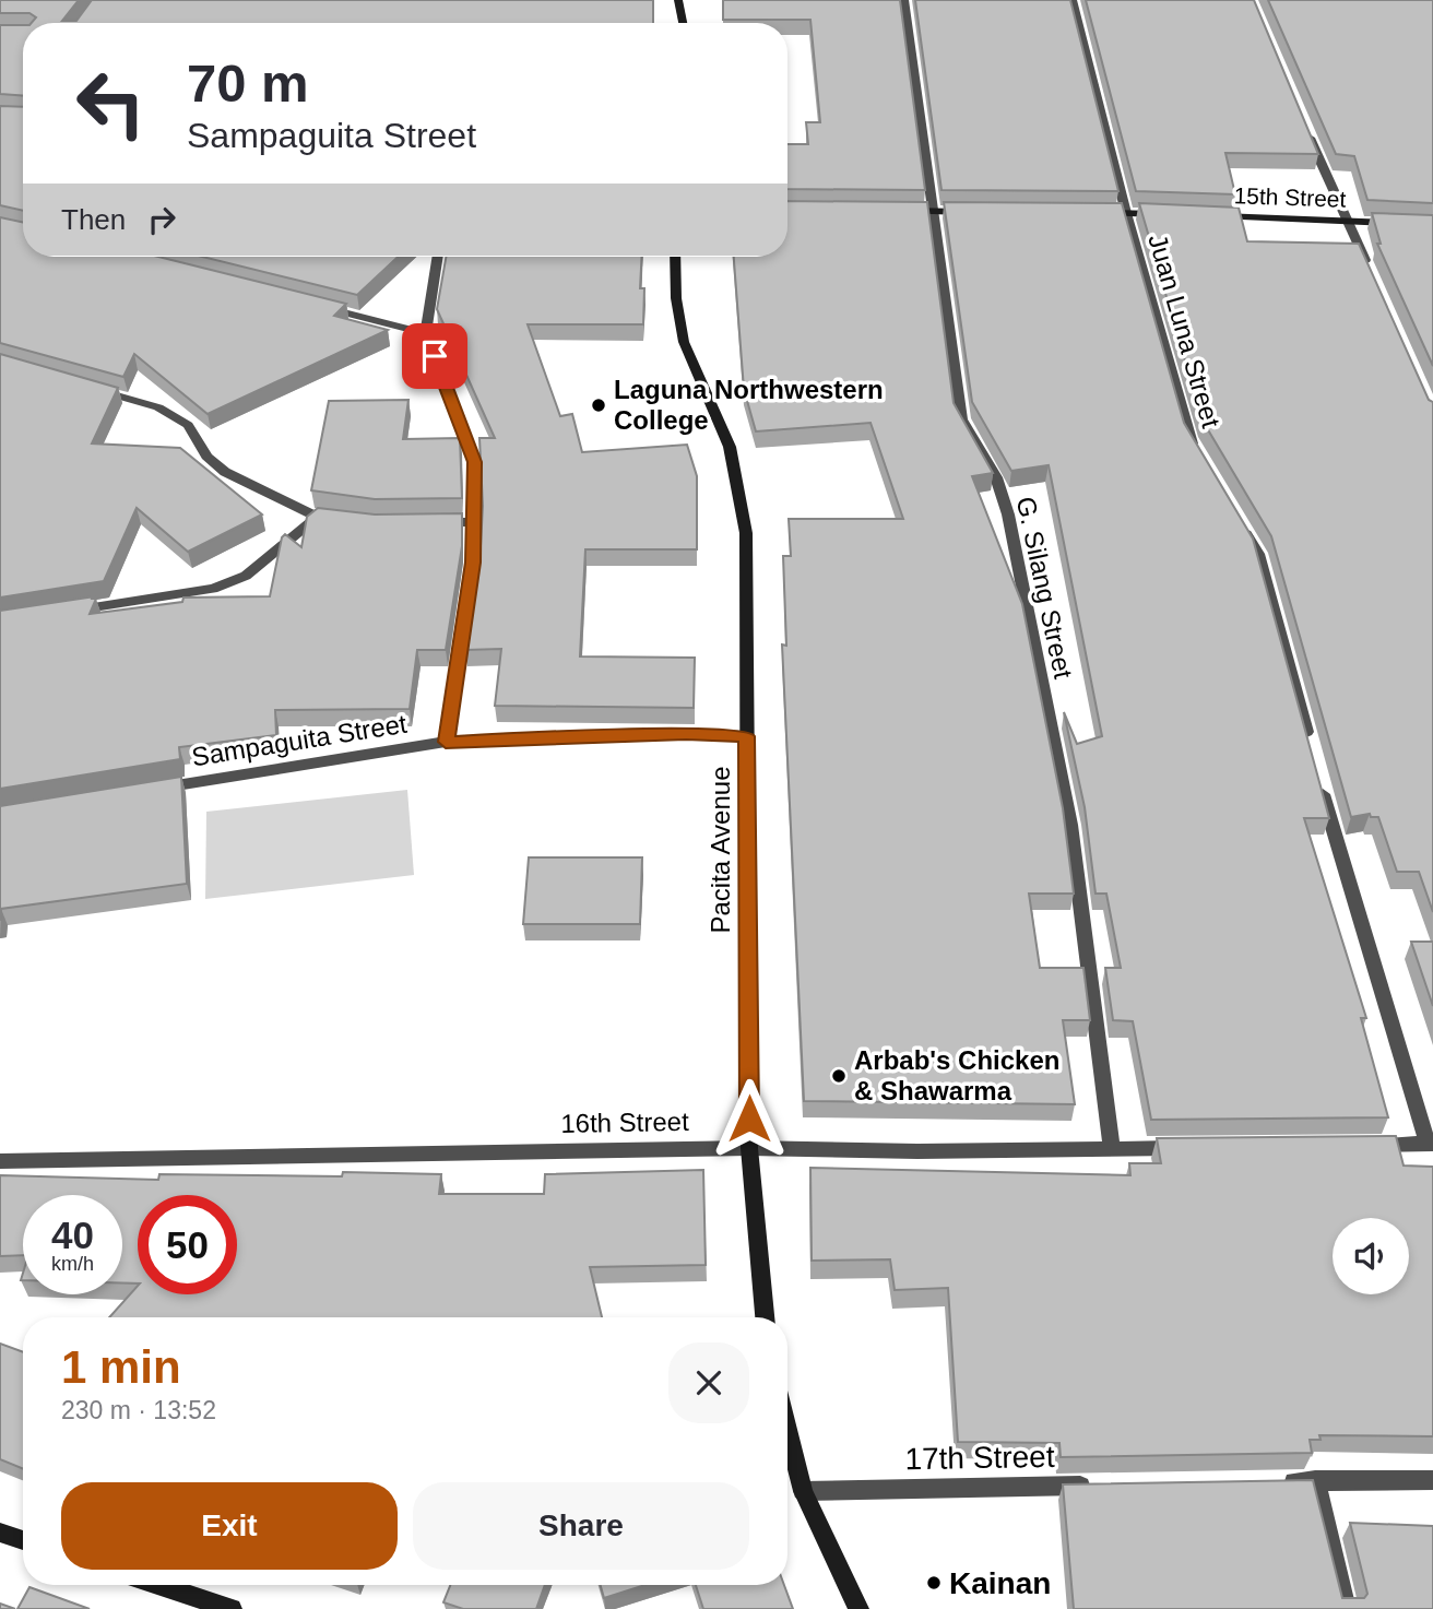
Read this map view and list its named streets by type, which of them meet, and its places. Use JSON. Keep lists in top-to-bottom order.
{
  "streets": {
    "main road": ["15th Street", "Pacita Avenue"],
    "street": [
      "Juan Luna Street",
      "G. Silang Street",
      "Sampaguita Street",
      "16th Street",
      "17th Street"
    ]
  },
  "crossings": [
    ["G. Silang Street", "16th Street"],
    ["Sampaguita Street", "Pacita Avenue"],
    ["Pacita Avenue", "16th Street"]
  ],
  "places": ["Laguna Northwestern College", "Arbab's Chicken & Shawarma", "Kainan"],
  "page": {
    "turn": ["70 m", "Sampaguita Street"],
    "then": "Then",
    "speed": "40 km/h",
    "limit": "50",
    "heading": ["1 min", "230 m · 13:52"],
    "buttons": ["Exit", "Share"]
  }
}
